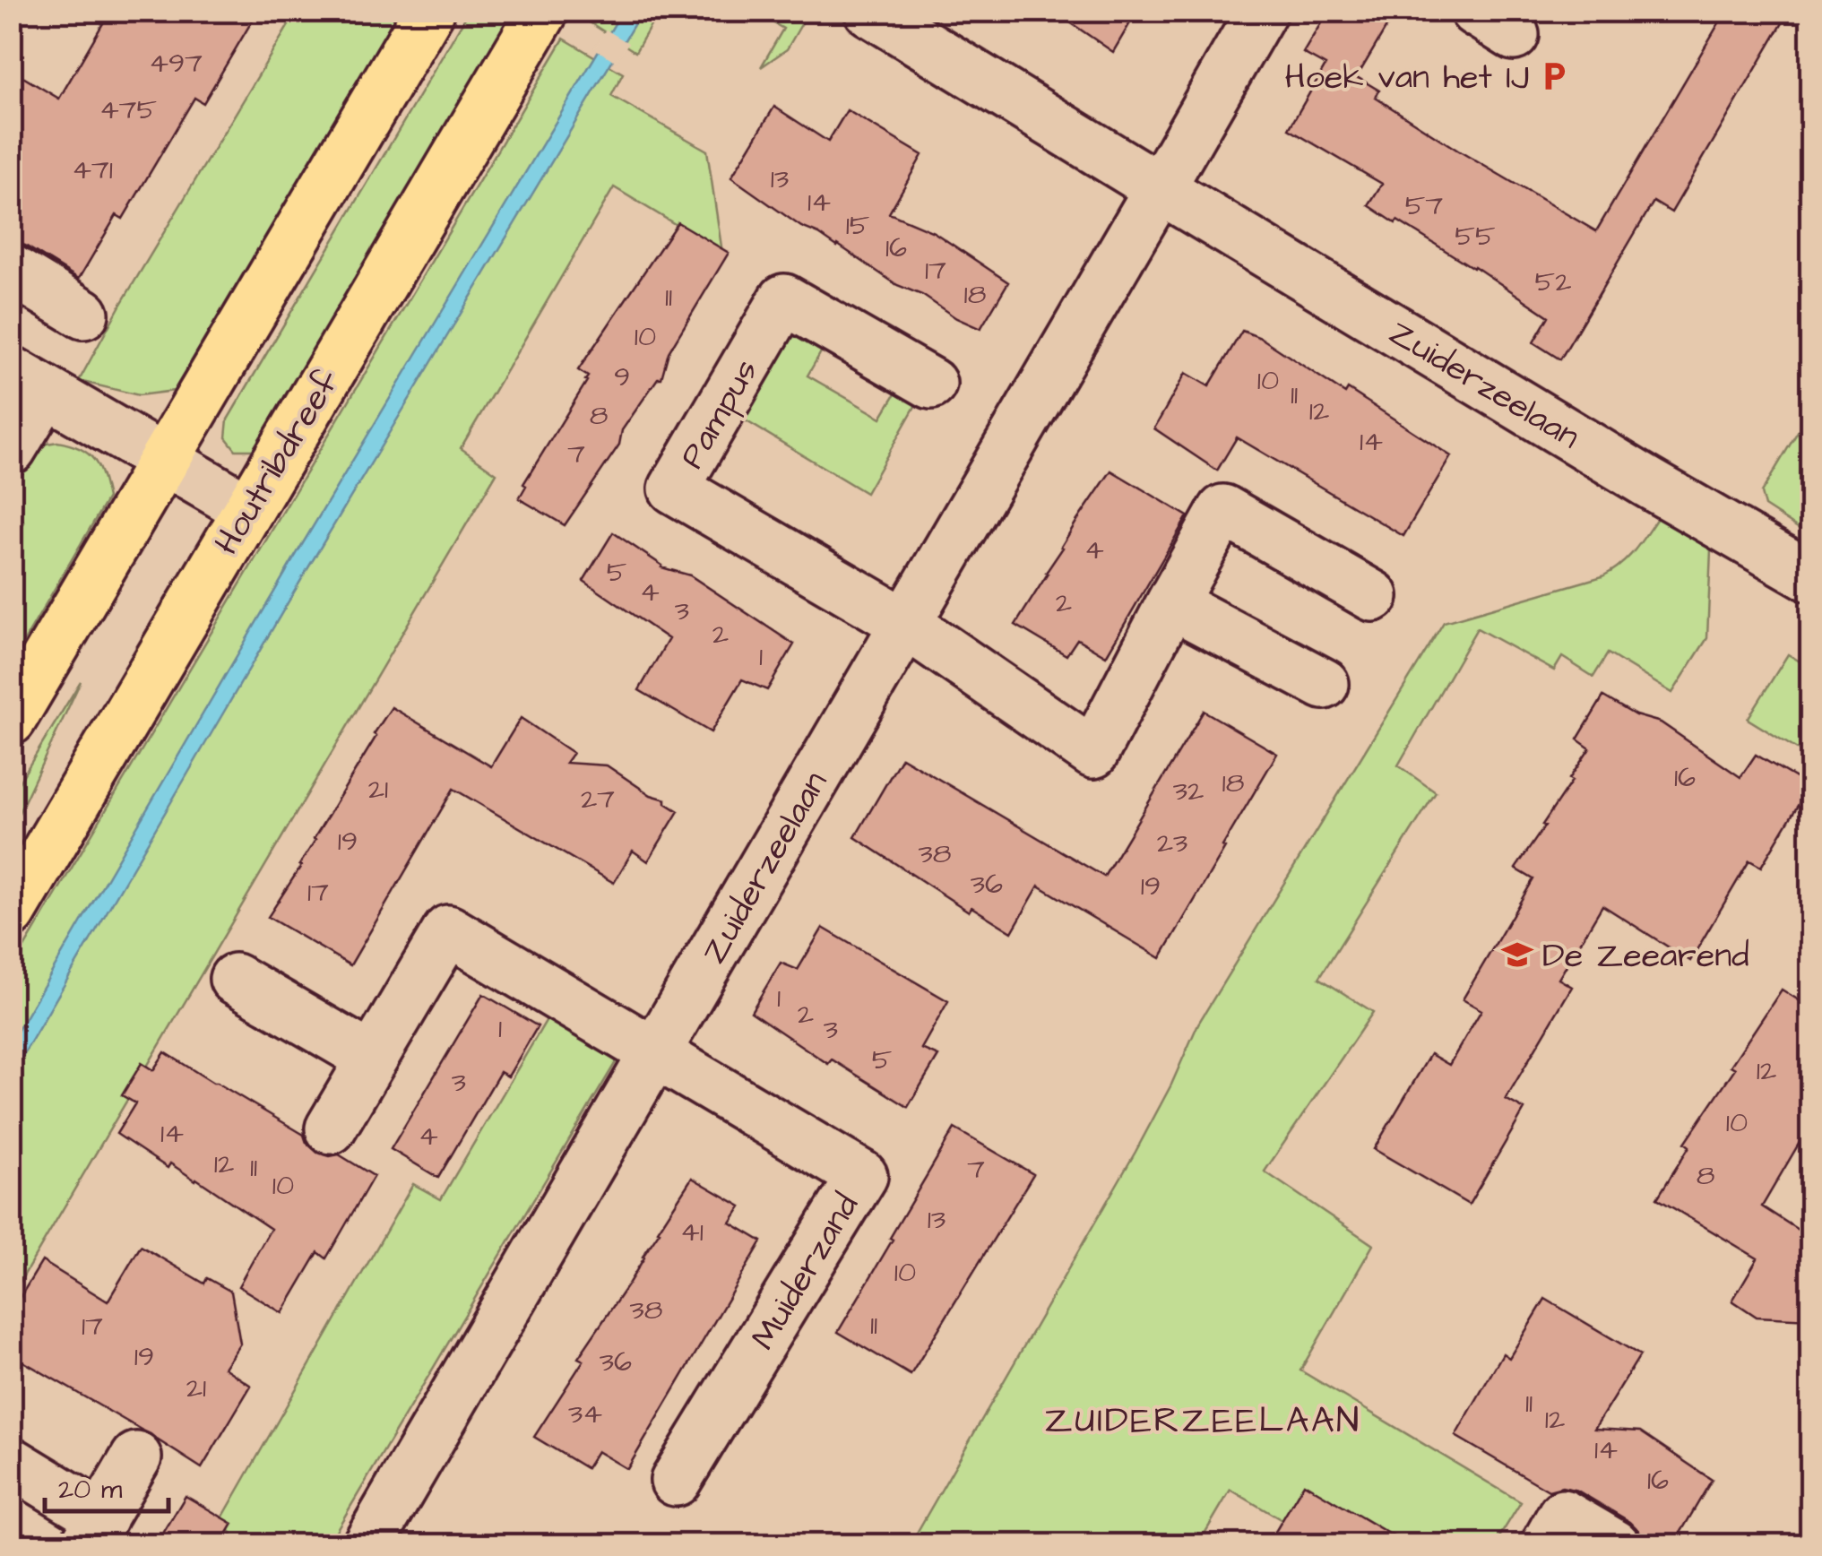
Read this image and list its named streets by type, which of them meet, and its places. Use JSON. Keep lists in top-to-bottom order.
{
  "streets": {
    "main road": ["Houtribdreef"],
    "street": ["Zuiderzeelaan", "Pampus", "Muiderzand"]
  },
  "crossings": [
    ["Zuiderzeelaan", "Pampus"],
    ["Zuiderzeelaan", "Muiderzand"]
  ],
  "districts": ["ZUIDERZEELAAN"],
  "places": {
    "parking": ["Hoek van het IJ"],
    "school or university": ["De Zeearend"]
  },
  "house_numbers": [
    "497",
    "475",
    "471",
    "13",
    "14",
    "57",
    "15",
    "55",
    "16",
    "17",
    "52",
    "18",
    "11",
    "10",
    "9",
    "10",
    "11",
    "12",
    "8",
    "14",
    "7",
    "4",
    "5",
    "4",
    "2",
    "3",
    "2",
    "1",
    "16",
    "18",
    "21",
    "32",
    "27",
    "19",
    "23",
    "38",
    "36",
    "19",
    "17",
    "1",
    "2",
    "1",
    "3",
    "5",
    "12",
    "3",
    "10",
    "14",
    "4",
    "12",
    "11",
    "7",
    "8",
    "10",
    "13",
    "41",
    "10",
    "38",
    "11",
    "17",
    "19",
    "36",
    "21",
    "11",
    "34",
    "12",
    "14",
    "16"
  ],
  "scale_bar": "20 m"
}
